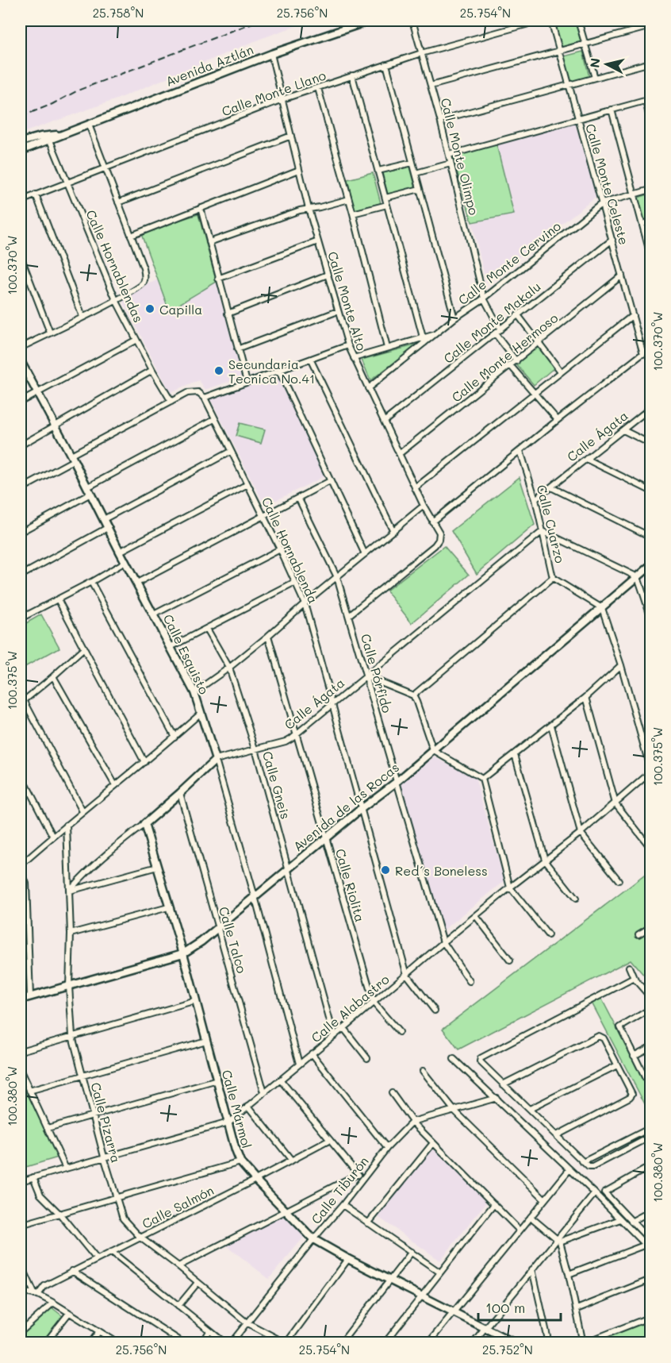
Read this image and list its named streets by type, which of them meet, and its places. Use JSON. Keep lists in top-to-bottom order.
{
  "streets": {
    "street": [
      "Avenida Aztlán",
      "Calle Monte Llano",
      "Calle Monte Olimpo",
      "Calle Monte Celeste",
      "Calle Monte Cervino",
      "Calle Hornablendas",
      "Calle Monte Alto",
      "Calle Monte Makalu",
      "Calle Monte Hermoso",
      "Calle Ágata",
      "Calle Cuarzo",
      "Calle Hornablenda",
      "Calle Esquisto",
      "Calle Pórfido",
      "Calle Gneis",
      "Avenida de las Rocas",
      "Calle Riolita",
      "Calle Talco",
      "Calle Alabastro",
      "Calle Mármol",
      "Calle Pizarra",
      "Calle Tiburón",
      "Calle Salmón"
    ]
  },
  "crossings": [
    ["Avenida Aztlán", "Calle Hornablendas"],
    ["Avenida Aztlán", "Calle Monte Alto"],
    ["Calle Monte Llano", "Calle Monte Olimpo"],
    ["Calle Monte Llano", "Calle Hornablendas"],
    ["Calle Monte Llano", "Calle Monte Alto"],
    ["Calle Monte Olimpo", "Calle Monte Cervino"],
    ["Calle Monte Olimpo", "Calle Monte Makalu"],
    ["Calle Monte Celeste", "Calle Monte Cervino"],
    ["Calle Monte Celeste", "Calle Monte Makalu"],
    ["Calle Monte Celeste", "Calle Monte Hermoso"],
    ["Calle Monte Alto", "Calle Monte Makalu"],
    ["Calle Monte Alto", "Calle Monte Hermoso"],
    ["Calle Monte Alto", "Calle Pórfido"],
    ["Calle Ágata", "Calle Cuarzo"],
    ["Calle Ágata", "Calle Hornablenda"],
    ["Calle Ágata", "Calle Esquisto"],
    ["Calle Ágata", "Calle Pórfido"],
    ["Calle Ágata", "Calle Gneis"],
    ["Calle Ágata", "Calle Riolita"],
    ["Calle Ágata", "Calle Talco"],
    ["Calle Ágata", "Calle Mármol"],
    ["Calle Ágata", "Calle Pizarra"],
    ["Calle Cuarzo", "Avenida de las Rocas"],
    ["Calle Hornablenda", "Avenida de las Rocas"],
    ["Calle Hornablenda", "Calle Alabastro"],
    ["Calle Esquisto", "Avenida de las Rocas"],
    ["Calle Esquisto", "Calle Alabastro"],
    ["Calle Pórfido", "Avenida de las Rocas"],
    ["Calle Pórfido", "Calle Alabastro"],
    ["Calle Gneis", "Avenida de las Rocas"],
    ["Calle Gneis", "Calle Alabastro"],
    ["Avenida de las Rocas", "Calle Riolita"],
    ["Avenida de las Rocas", "Calle Talco"],
    ["Avenida de las Rocas", "Calle Mármol"],
    ["Avenida de las Rocas", "Calle Pizarra"],
    ["Calle Riolita", "Calle Alabastro"],
    ["Calle Talco", "Calle Alabastro"],
    ["Calle Alabastro", "Calle Mármol"],
    ["Calle Alabastro", "Calle Pizarra"],
    ["Calle Mármol", "Calle Tiburón"],
    ["Calle Mármol", "Calle Salmón"],
    ["Calle Pizarra", "Calle Tiburón"],
    ["Calle Pizarra", "Calle Salmón"]
  ],
  "places": ["Capilla", "Secundaria Tecnica No.41", "Red´s Boneless"],
  "scale_bar": "100 m",
  "north": "left",
  "coordinates": [
    "25.758°N",
    "25.756°N",
    "25.754°N",
    "100.370°W",
    "100.375°W",
    "100.380°W",
    "25.752°N"
  ]
}
